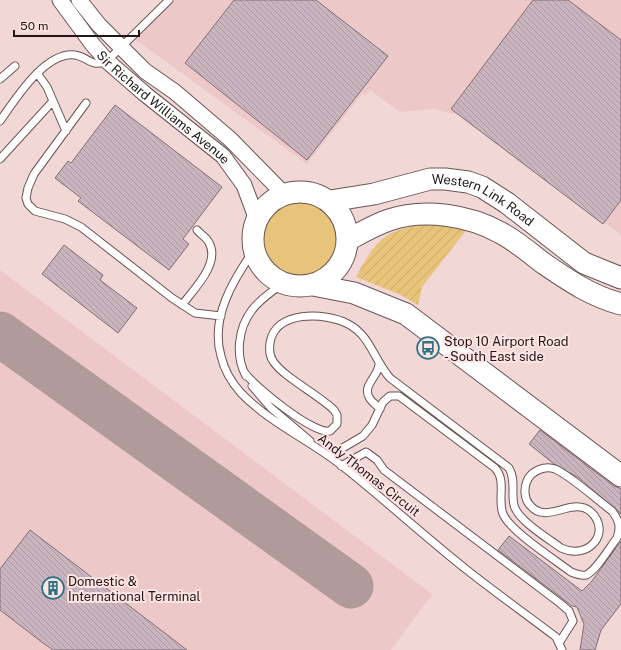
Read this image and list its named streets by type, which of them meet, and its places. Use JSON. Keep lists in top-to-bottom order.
{
  "streets": {
    "street": ["Sir Richard Williams Avenue", "Western Link Road"],
    "lane": ["Andy Thomas Circuit"]
  },
  "crossings": [
    ["Sir Richard Williams Avenue", "Western Link Road"],
    ["Sir Richard Williams Avenue", "Andy Thomas Circuit"],
    ["Western Link Road", "Andy Thomas Circuit"]
  ],
  "places": {
    "bus stop": ["Stop 10 Airport Road - South East side"],
    "building": ["Domestic & International Terminal"]
  },
  "scale_bar": "50 m"
}
